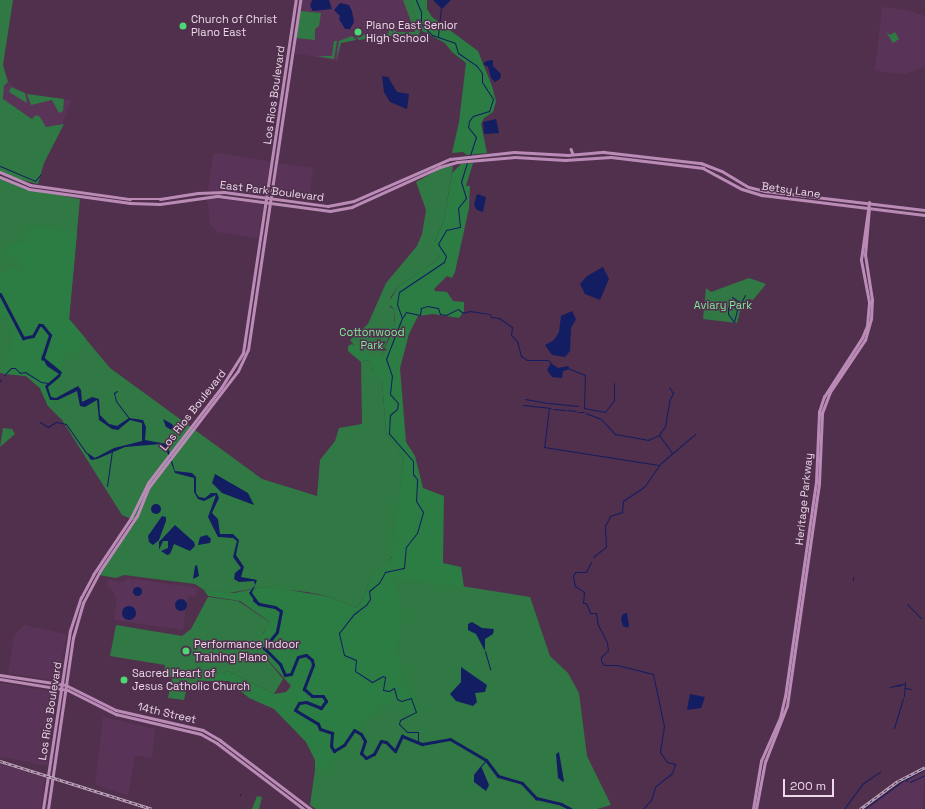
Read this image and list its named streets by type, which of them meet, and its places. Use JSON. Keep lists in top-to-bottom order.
{
  "streets": {
    "main road": [
      "Los Rios Boulevard",
      "Betsy Lane",
      "East Park Boulevard",
      "Heritage Parkway",
      "14th Street"
    ]
  },
  "crossings": [
    ["Los Rios Boulevard", "East Park Boulevard"],
    ["Los Rios Boulevard", "14th Street"],
    ["Betsy Lane", "East Park Boulevard"],
    ["Betsy Lane", "Heritage Parkway"]
  ],
  "parks": ["Aviary Park", "Cottonwood Park"],
  "places": [
    "Church of Christ Plano East",
    "Plano East Senior High School",
    "Performance Indoor Training Plano",
    "Sacred Heart of Jesus Catholic Church"
  ],
  "scale_bar": "200 m"
}
